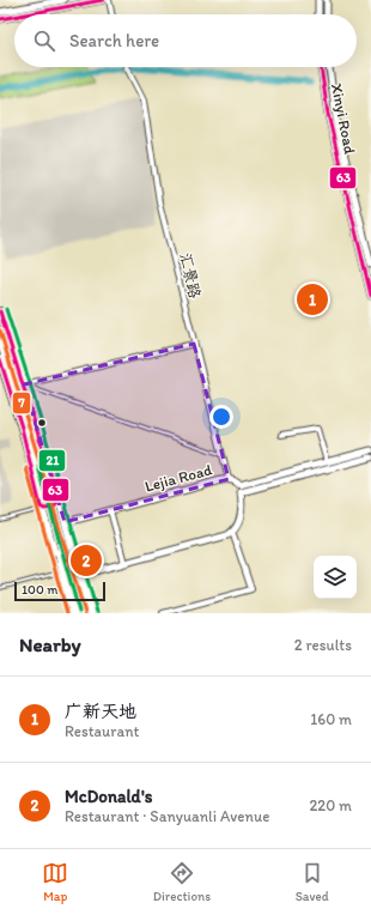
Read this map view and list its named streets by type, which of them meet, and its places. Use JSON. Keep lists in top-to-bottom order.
{
  "streets": {
    "street": ["Xinyi Road", "汇景路", "Lejia Road"]
  },
  "crossings": [
    ["汇景路", "Lejia Road"]
  ],
  "lines": ["transit line 63", "transit line 21", "transit line 7"],
  "scale_bar": "100 m",
  "page": {
    "search": "Search here",
    "pins": ["1", "2"],
    "scale": "100 m",
    "heading": ["Nearby", "2 results"],
    "list": [
      {
        "mark": "1",
        "name": "广新天地",
        "note": "Restaurant",
        "value": "160 m"
      },
      {
        "mark": "2",
        "name": "McDonald's",
        "note": "Restaurant · Sanyuanli Avenue",
        "value": "220 m"
      }
    ],
    "nav": ["Map", "Directions", "Saved"]
  }
}
